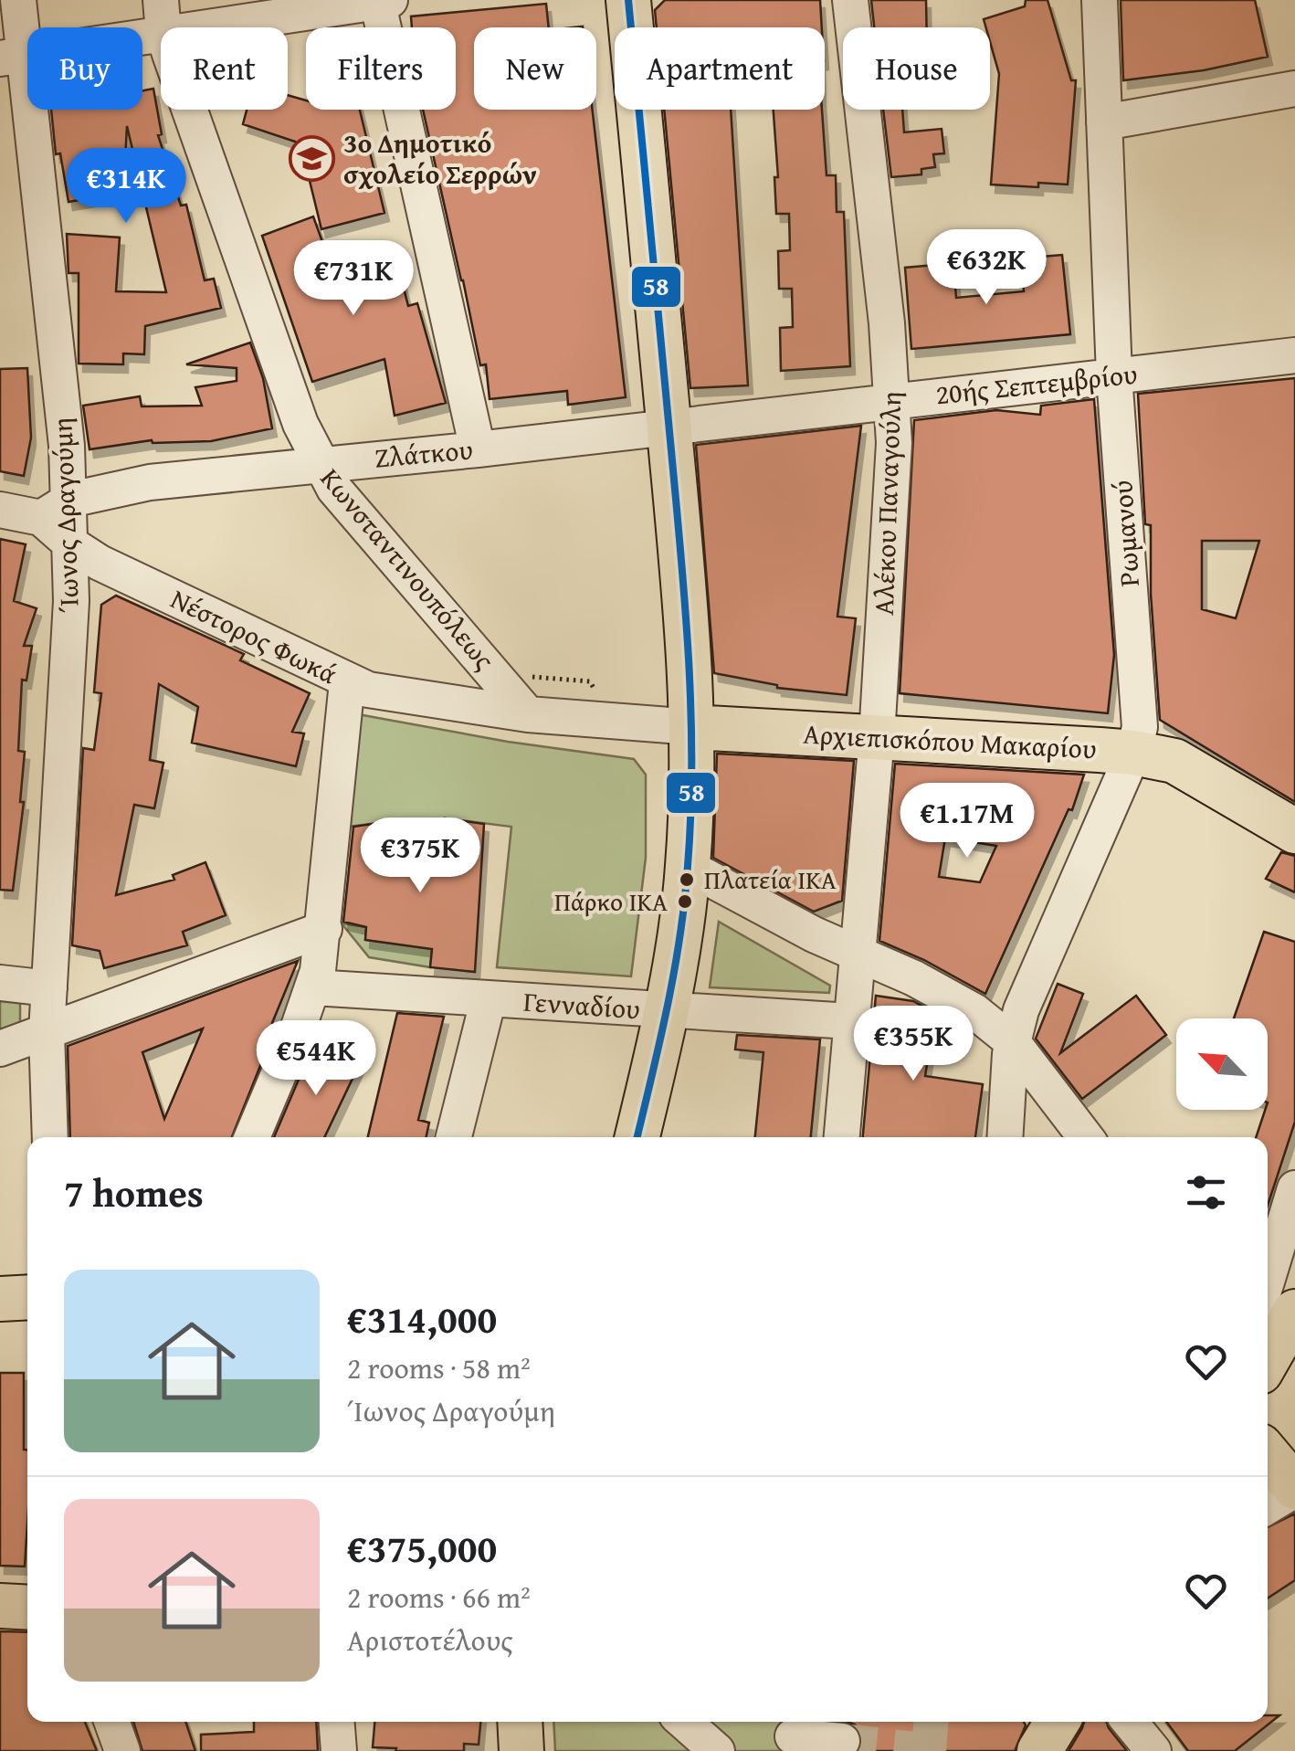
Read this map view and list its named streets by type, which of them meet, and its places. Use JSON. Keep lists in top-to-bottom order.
{
  "streets": {
    "main road": ["Αρχιεπισκόπου Μακαρίου"],
    "street": [
      "20ής Σεπτεμβρίου",
      "Ζλάτκου",
      "Αλέκου Παναγούλη",
      "Ίωνος Δραγούμη",
      "Ρωμανού",
      "Κωνσταντινουπόλεως",
      "Νέστορος Φωκά",
      "Γενναδίου"
    ]
  },
  "crossings": [
    ["20ής Σεπτεμβρίου", "Ζλάτκου"],
    ["20ής Σεπτεμβρίου", "Αλέκου Παναγούλη"],
    ["20ής Σεπτεμβρίου", "Ρωμανού"],
    ["Ζλάτκου", "Ίωνος Δραγούμη"],
    ["Ζλάτκου", "Κωνσταντινουπόλεως"],
    ["Ζλάτκου", "Νέστορος Φωκά"],
    ["Αλέκου Παναγούλη", "Αρχιεπισκόπου Μακαρίου"],
    ["Αλέκου Παναγούλη", "Γενναδίου"],
    ["Ίωνος Δραγούμη", "Νέστορος Φωκά"],
    ["Ρωμανού", "Αρχιεπισκόπου Μακαρίου"],
    ["Κωνσταντινουπόλεως", "Νέστορος Φωκά"]
  ],
  "places": {
    "school or university": ["3ο Δημοτικό σχολείο Σερρών"],
    "other": ["Πλατεία ΙΚΑ", "Πάρκο ΙΚΑ"]
  },
  "lines": ["transit line 58"],
  "north": "top left",
  "page": {
    "chip": [
      "Buy",
      "Rent",
      "Filters",
      "New",
      "Apartment",
      "House"
    ],
    "price": [
      "€314K",
      "€632K",
      "€731K",
      "€1.17M",
      "€375K",
      "€355K",
      "€544K"
    ],
    "heading": "7 homes",
    "list": [
      {
        "name": "€314,000",
        "note": "2 rooms · 58 m² · Ίωνος Δραγούμη"
      },
      {
        "name": "€375,000",
        "note": "2 rooms · 66 m² · Αριστοτέλους"
      }
    ]
  }
}
